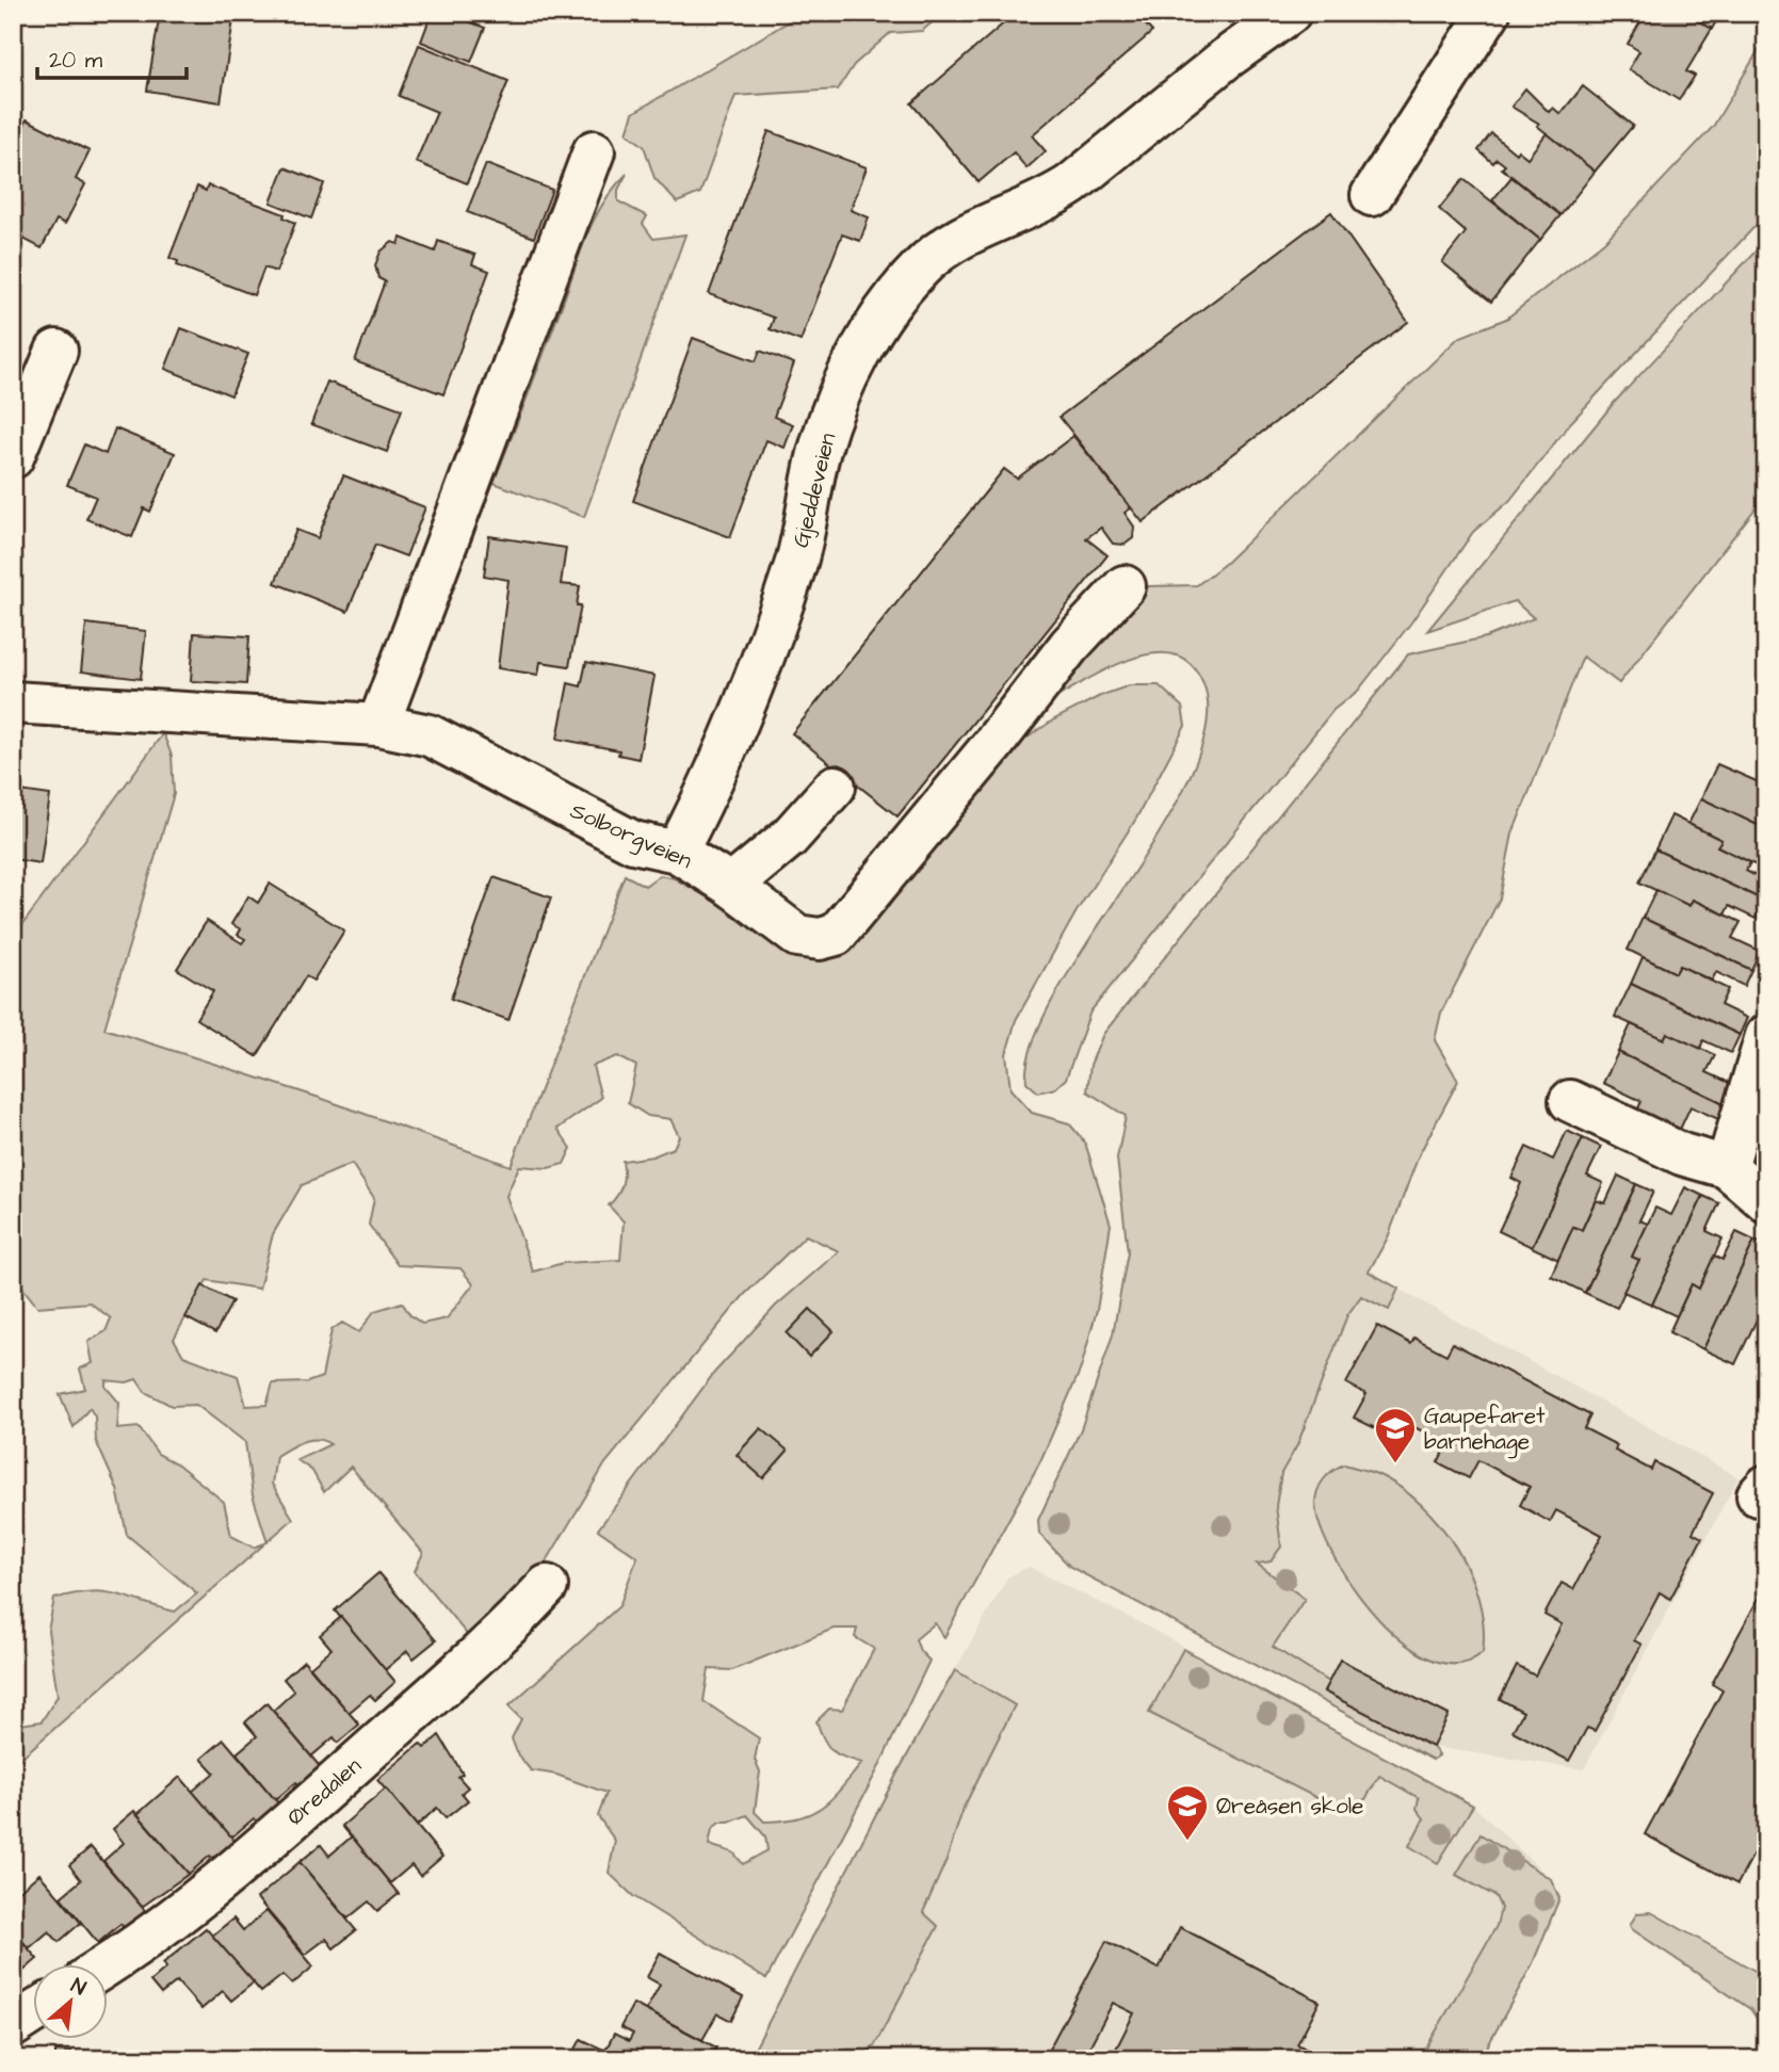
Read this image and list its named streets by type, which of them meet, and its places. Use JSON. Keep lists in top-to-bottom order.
{
  "streets": {
    "street": ["Gjeddeveien", "Solborgveien", "Øredalen"]
  },
  "crossings": [
    ["Gjeddeveien", "Solborgveien"]
  ],
  "places": {
    "school or university": ["Gaupefaret barnehage", "Øreåsen skole"]
  },
  "scale_bar": "20 m",
  "north": "top right"
}
